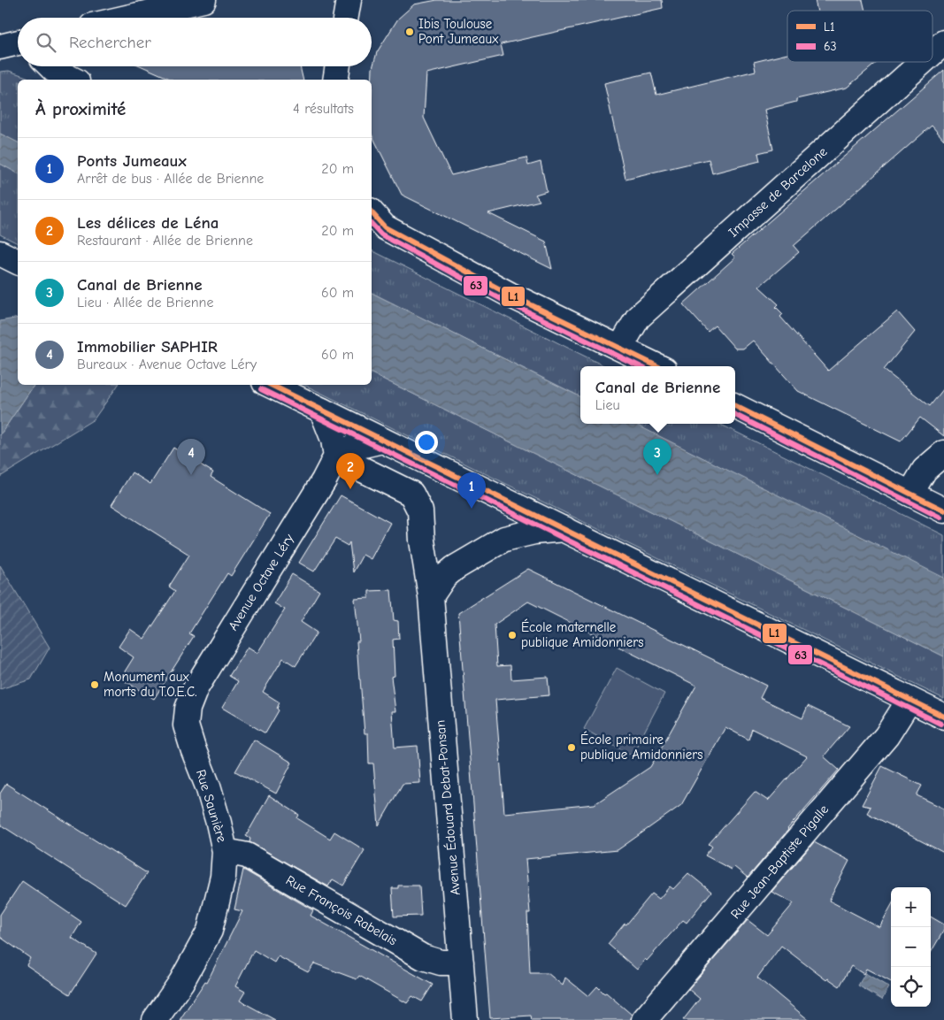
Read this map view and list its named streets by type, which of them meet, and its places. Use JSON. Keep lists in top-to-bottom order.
{
  "streets": {
    "street": [
      "Impasse de Barcelone",
      "Avenue Octave Léry",
      "Rue Saunière",
      "Avenue Édouard Debat-Ponsan",
      "Rue Jean-Baptiste Pigalle",
      "Rue François Rabelais"
    ]
  },
  "crossings": [
    ["Avenue Octave Léry", "Rue Saunière"],
    ["Avenue Octave Léry", "Avenue Édouard Debat-Ponsan"],
    ["Rue Saunière", "Rue François Rabelais"],
    ["Avenue Édouard Debat-Ponsan", "Rue François Rabelais"]
  ],
  "places": [
    "Ibis Toulouse Pont Jumeaux",
    "École maternelle publique Amidonniers",
    "Monument aux morts du T.O.E.C.",
    "École primaire publique Amidonniers"
  ],
  "lines": ["transit line L1", "transit line 63"],
  "legend": ["L1", "63"],
  "page": {
    "search": "Rechercher",
    "heading": ["À proximité", "4 résultats"],
    "list": [
      {
        "mark": "1",
        "name": "Ponts Jumeaux",
        "note": "Arrêt de bus · Allée de Brienne",
        "value": "20 m"
      },
      {
        "mark": "2",
        "name": "Les délices de Léna",
        "note": "Restaurant · Allée de Brienne",
        "value": "20 m"
      },
      {
        "mark": "3",
        "name": "Canal de Brienne",
        "note": "Lieu · Allée de Brienne",
        "value": "60 m"
      },
      {
        "mark": "4",
        "name": "Immobilier SAPHIR",
        "note": "Bureaux · Avenue Octave Léry",
        "value": "60 m"
      }
    ],
    "popup": ["Canal de Brienne", "Lieu"],
    "pins": [
      "3",
      "4",
      "2",
      "1"
    ],
    "map_buttons": ["+", "−"]
  }
}
